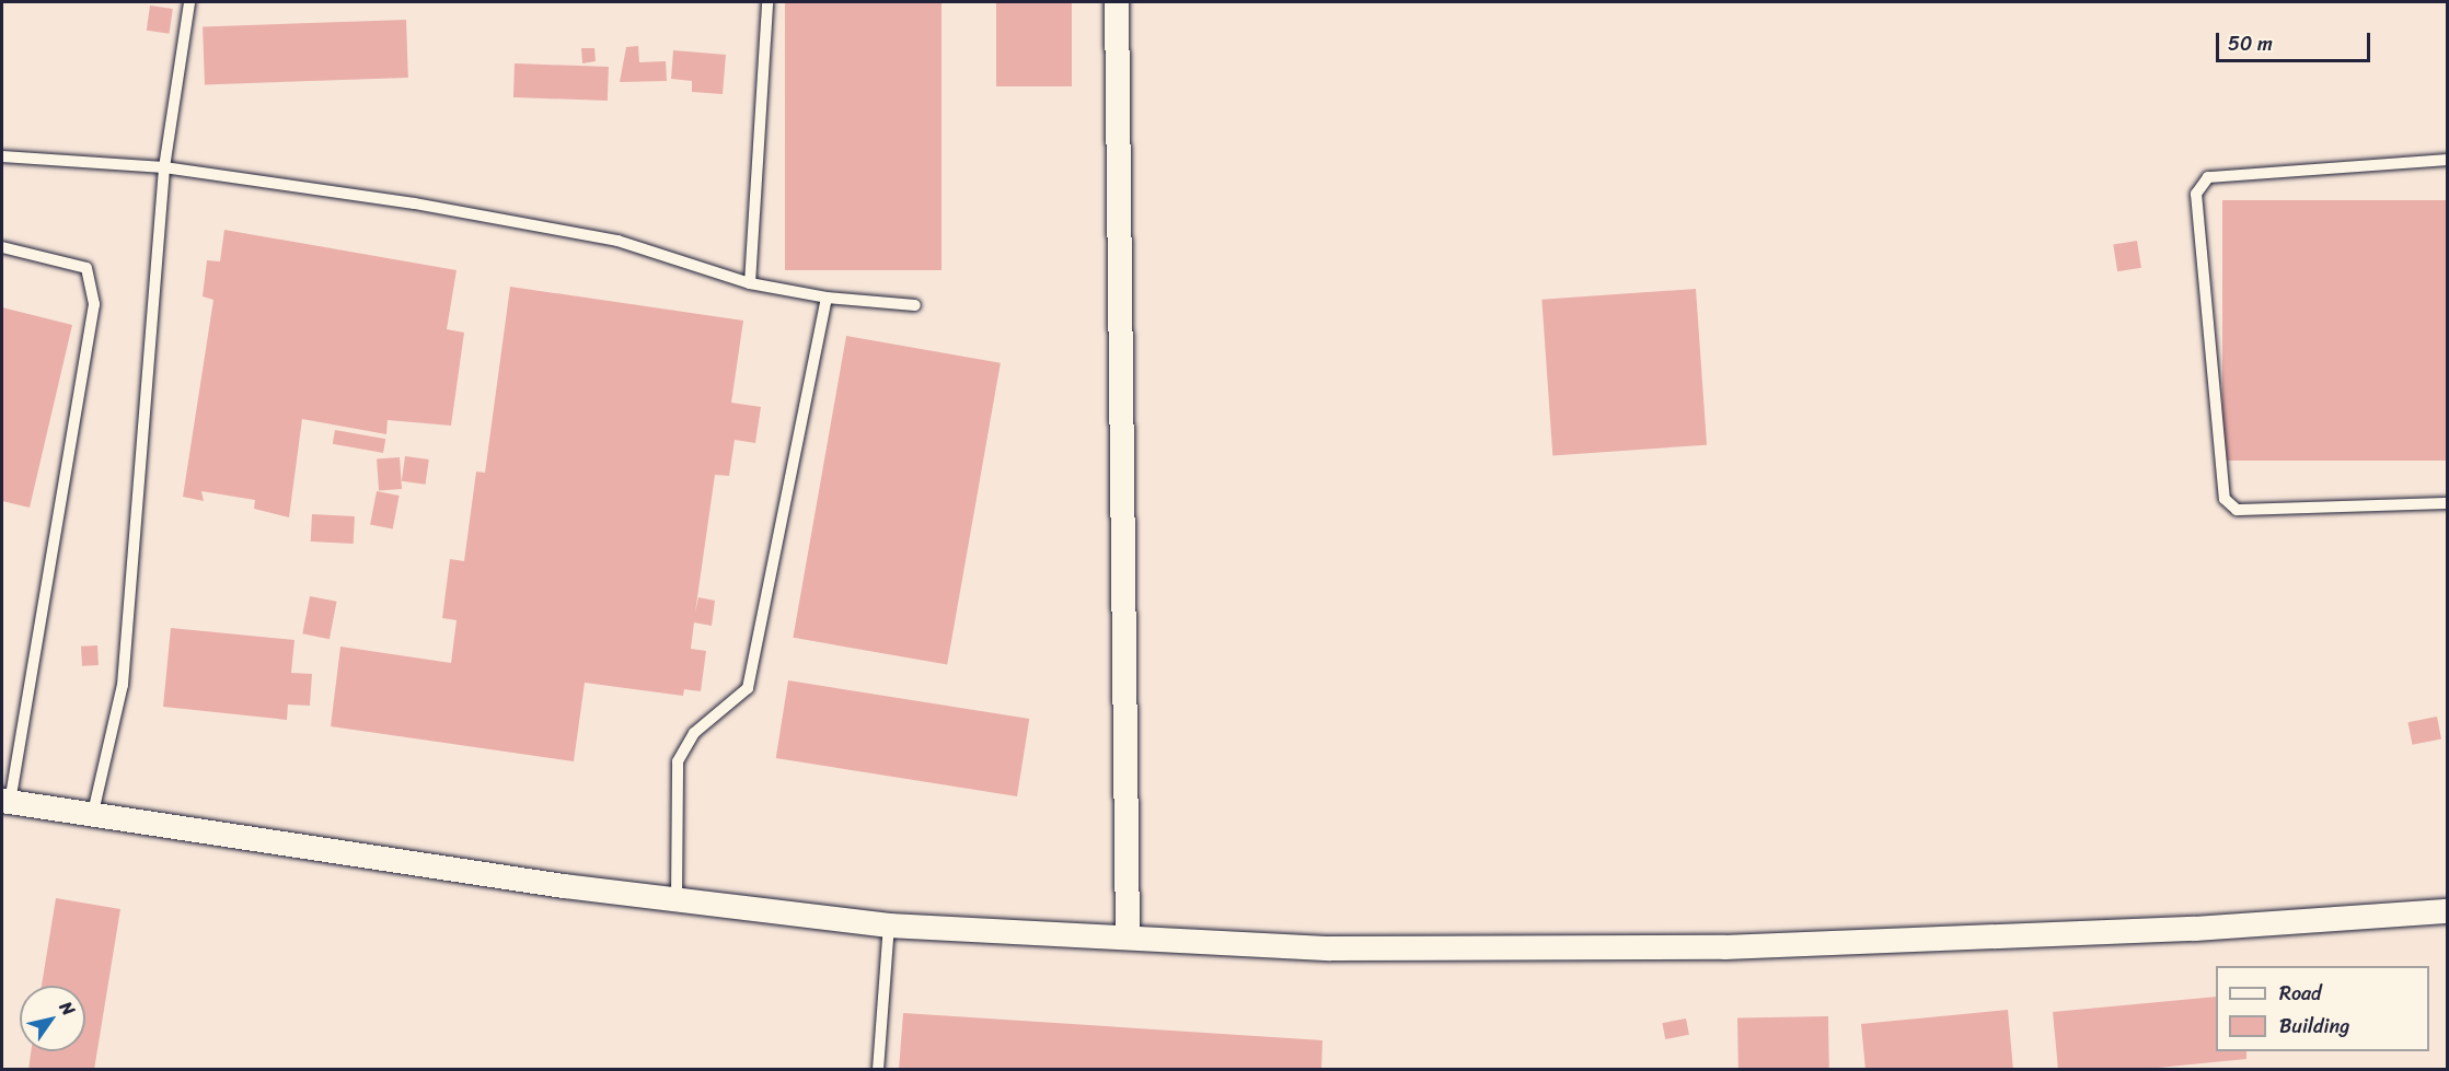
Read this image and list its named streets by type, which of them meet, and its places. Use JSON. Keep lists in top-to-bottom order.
{
  "legend": ["Road", "Building"],
  "scale_bar": "50 m",
  "north": "top right"
}
